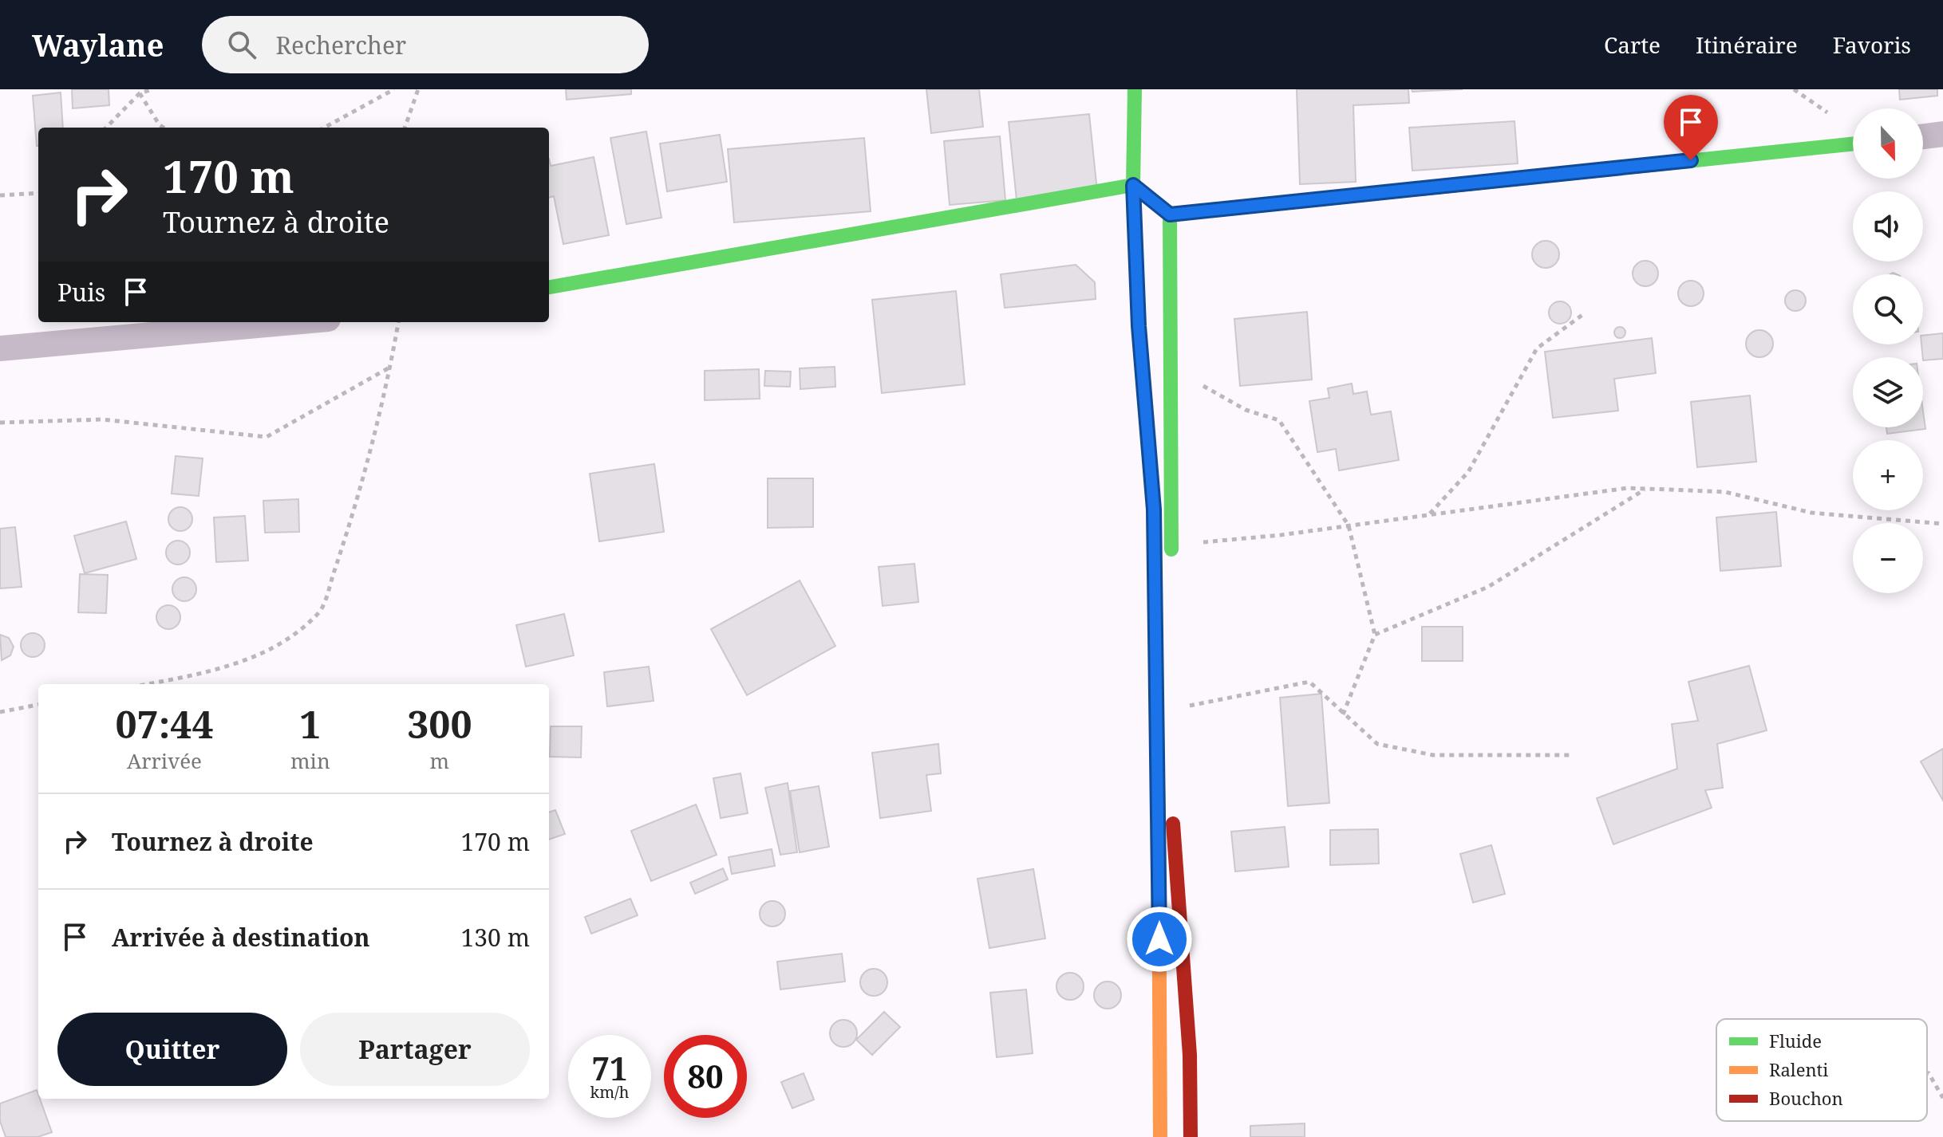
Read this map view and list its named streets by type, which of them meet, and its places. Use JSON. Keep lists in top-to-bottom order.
{
  "legend": ["Fluide", "Ralenti", "Bouchon"],
  "north": "bottom",
  "page": {
    "header": "Waylane",
    "search": "Rechercher",
    "nav": ["Carte", "Itinéraire", "Favoris"],
    "map_buttons": ["+", "−"],
    "turn": ["170 m", "Tournez à droite"],
    "then": "Puis",
    "eta": [
      "07:44",
      "Arrivée",
      "1",
      "min",
      "300",
      "m"
    ],
    "list": [
      {
        "name": "Tournez à droite",
        "value": "170 m"
      },
      {
        "name": "Arrivée à destination",
        "value": "130 m"
      }
    ],
    "buttons": ["Quitter", "Partager"],
    "speed": "71 km/h",
    "limit": "80"
  }
}
